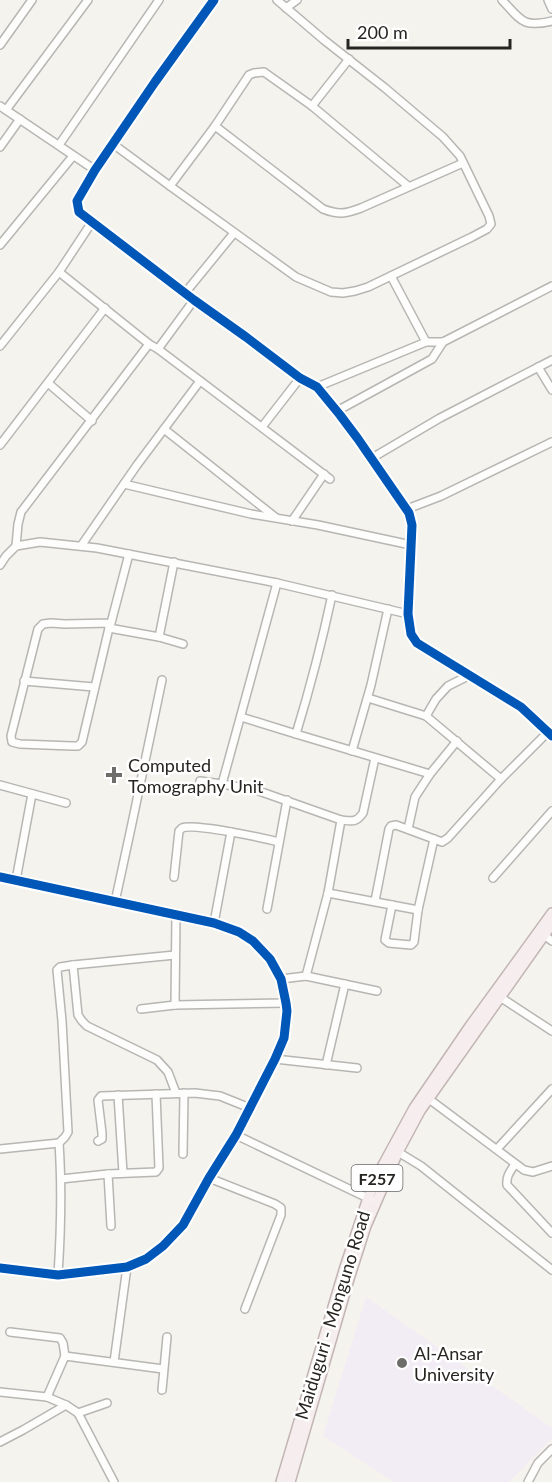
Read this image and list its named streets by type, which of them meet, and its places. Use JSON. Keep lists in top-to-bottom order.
{
  "streets": {
    "main road": ["F257", "Maiduguri - Monguno Road"]
  },
  "places": {
    "health": ["Computed Tomography Unit"],
    "other": ["Al-Ansar University"]
  },
  "scale_bar": "200 m"
}
